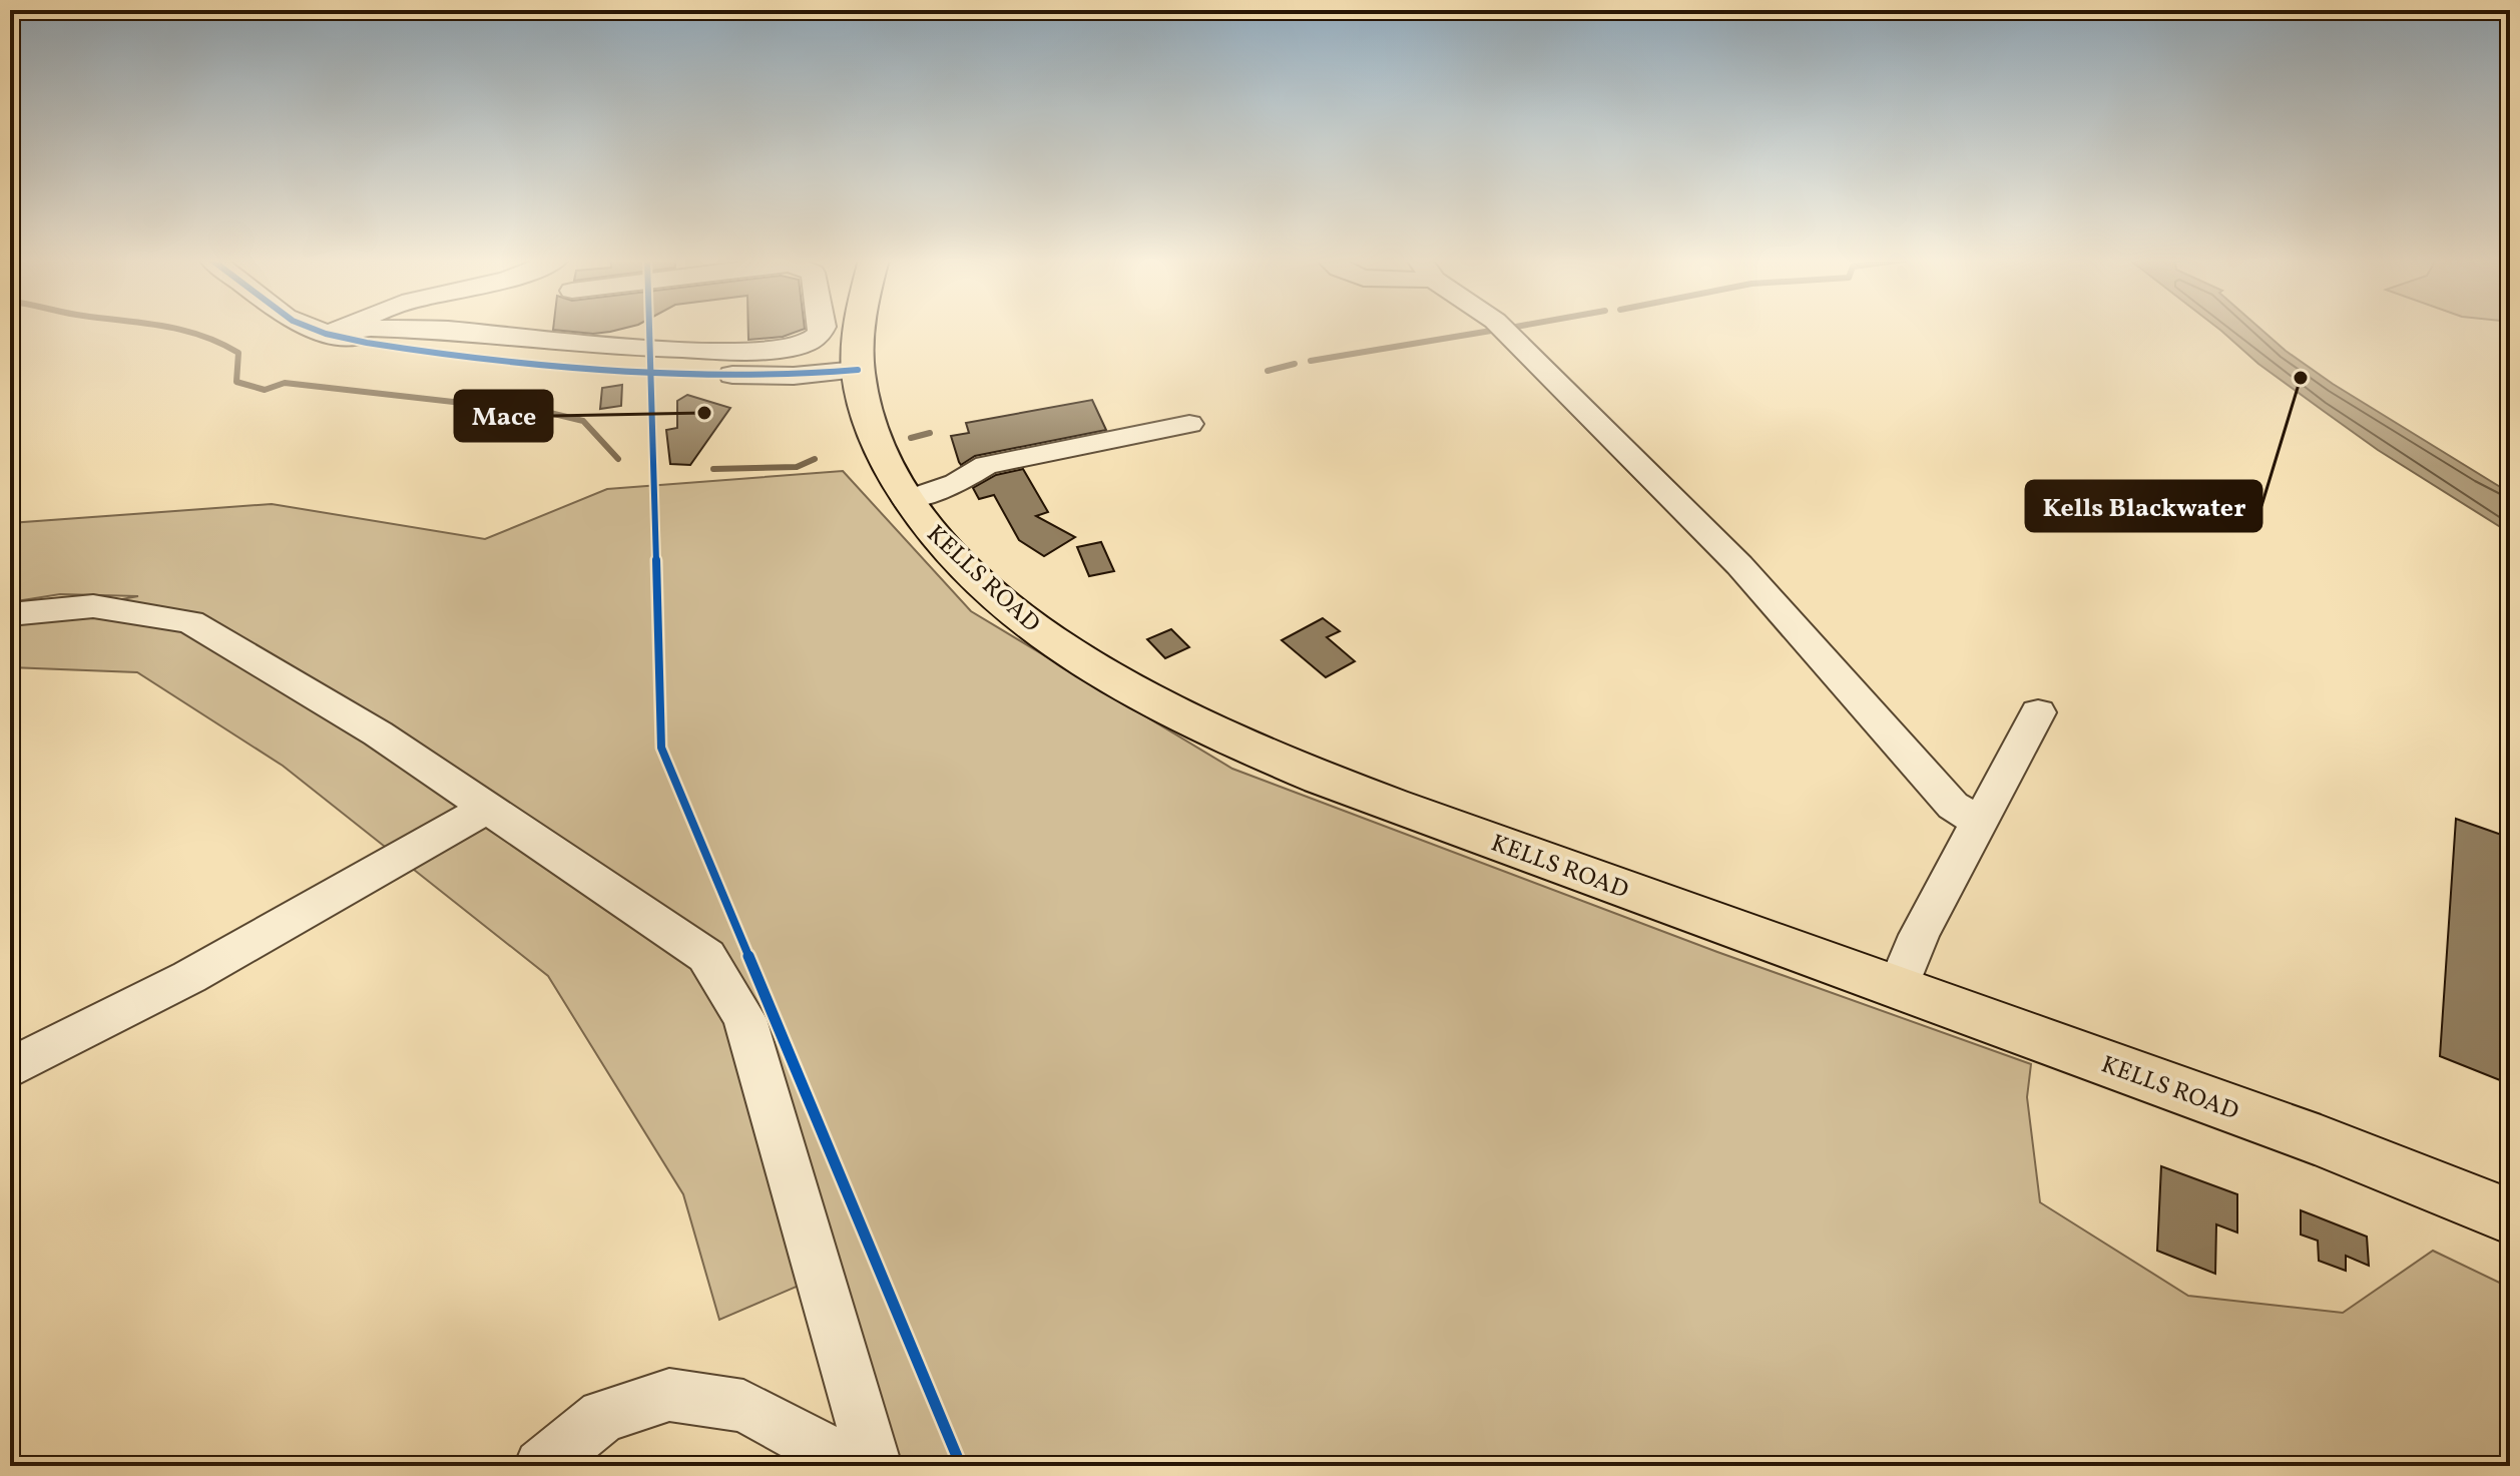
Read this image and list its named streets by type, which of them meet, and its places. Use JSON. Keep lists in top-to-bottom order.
{
  "streets": {
    "main road": ["KELLS ROAD"]
  },
  "places": ["Kells Blackwater", "Mace"]
}
